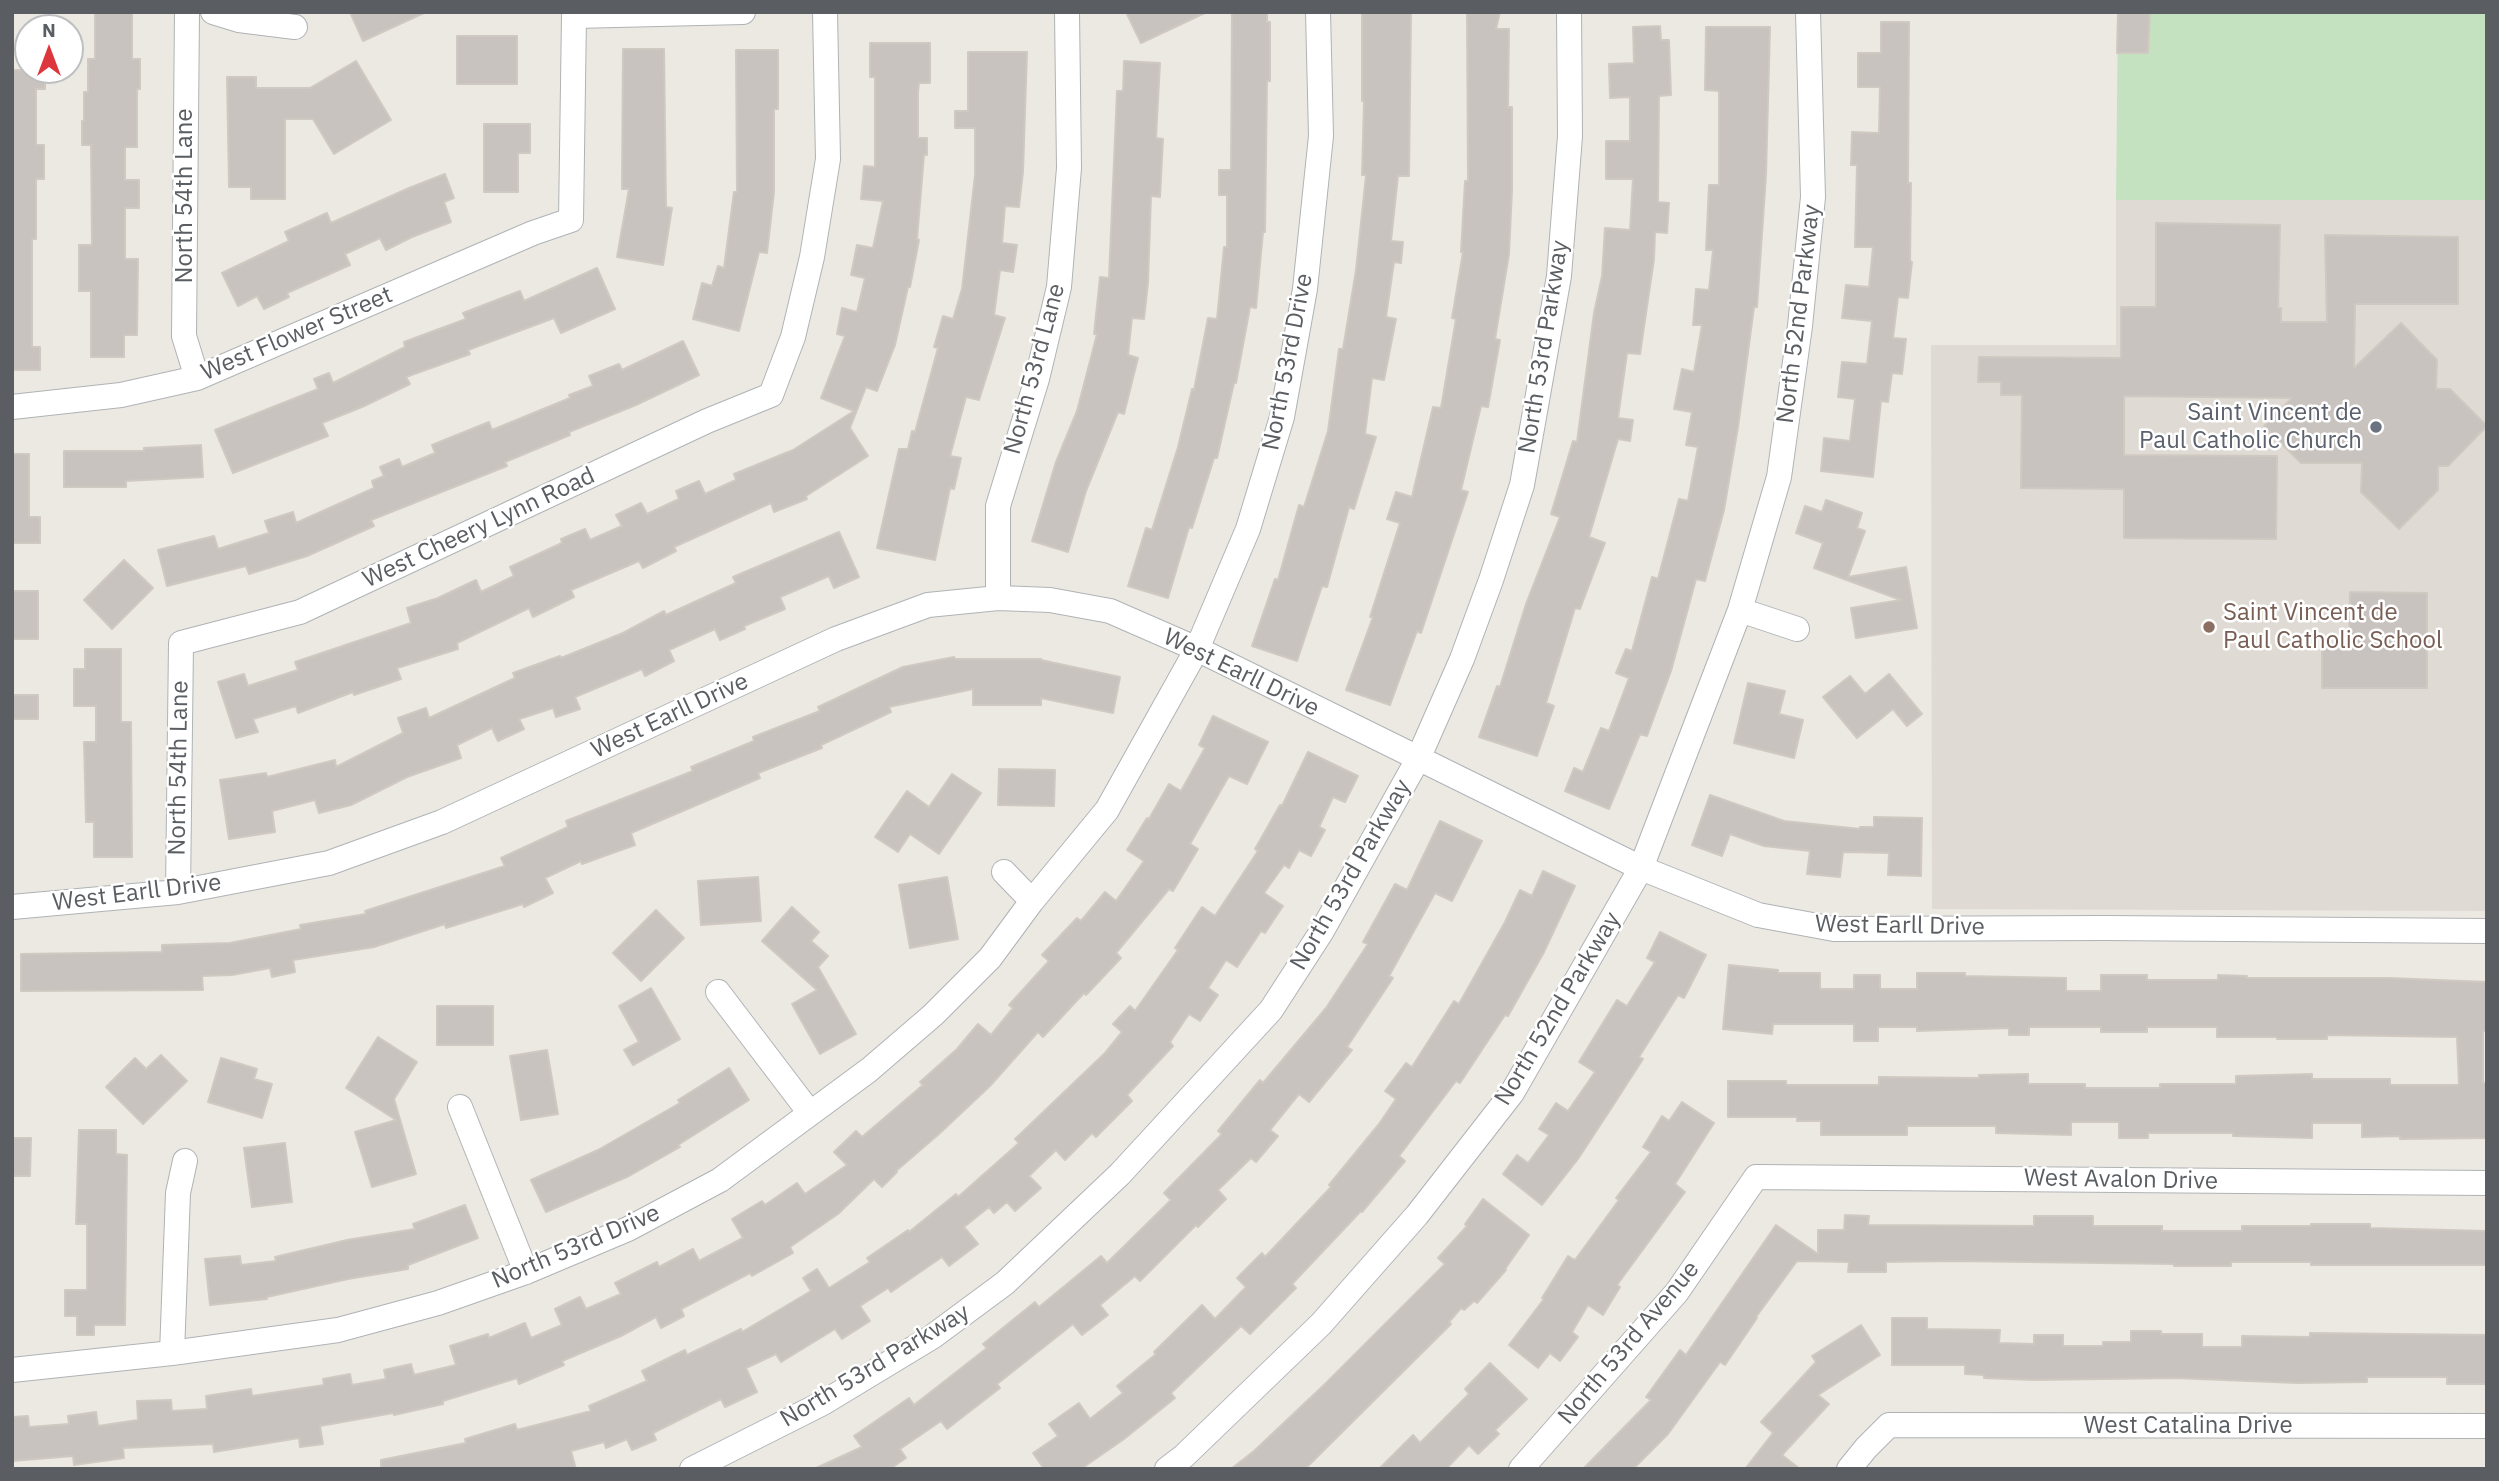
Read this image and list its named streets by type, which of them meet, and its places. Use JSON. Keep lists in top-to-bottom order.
{
  "streets": {
    "street": [
      "North 54th Lane",
      "North 52nd Parkway",
      "West Flower Street",
      "North 53rd Parkway",
      "North 53rd Drive",
      "North 53rd Lane",
      "West Cheery Lynn Road",
      "West Earll Drive",
      "West Avalon Drive",
      "North 53rd Avenue",
      "West Catalina Drive"
    ]
  },
  "crossings": [
    ["North 54th Lane", "West Flower Street"],
    ["North 54th Lane", "West Cheery Lynn Road"],
    ["North 54th Lane", "West Earll Drive"],
    ["North 52nd Parkway", "West Earll Drive"],
    ["North 53rd Parkway", "West Earll Drive"],
    ["North 53rd Drive", "West Earll Drive"],
    ["North 53rd Lane", "West Earll Drive"],
    ["West Avalon Drive", "North 53rd Avenue"]
  ],
  "places": ["Saint Vincent de Paul Catholic Church", "Saint Vincent de Paul Catholic School"],
  "north": "top"
}
